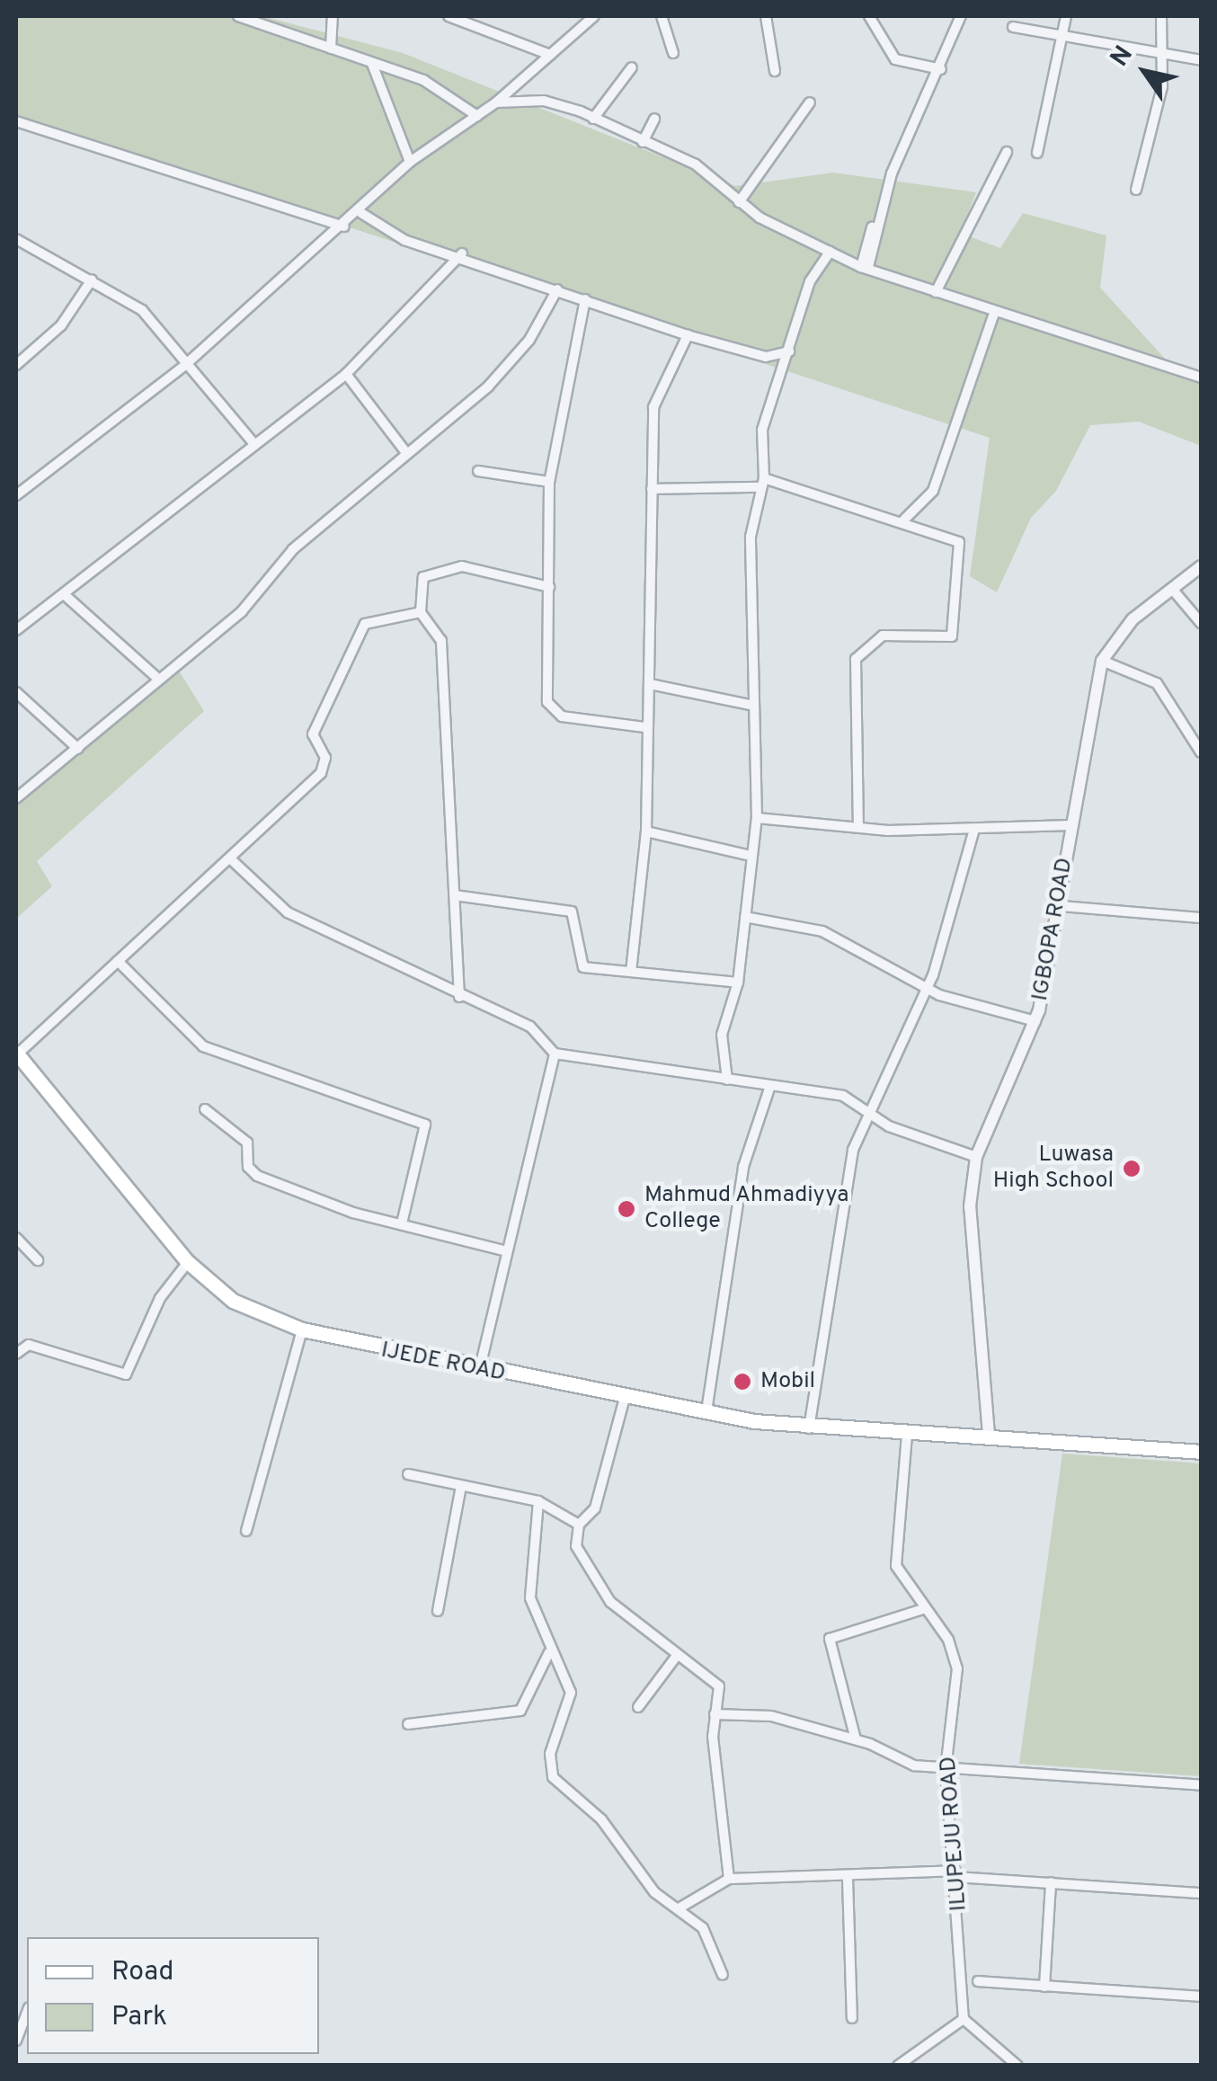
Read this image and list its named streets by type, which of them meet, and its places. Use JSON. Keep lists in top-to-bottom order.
{
  "streets": {
    "main road": ["IJEDE ROAD"],
    "street": ["IGBOPA ROAD", "ILUPEJU ROAD"]
  },
  "crossings": [
    ["IGBOPA ROAD", "IJEDE ROAD"],
    ["IJEDE ROAD", "ILUPEJU ROAD"]
  ],
  "places": ["Luwasa High School", "Mahmud Ahmadiyya College", "Mobil"],
  "legend": ["Road", "Park"],
  "north": "top left"
}
